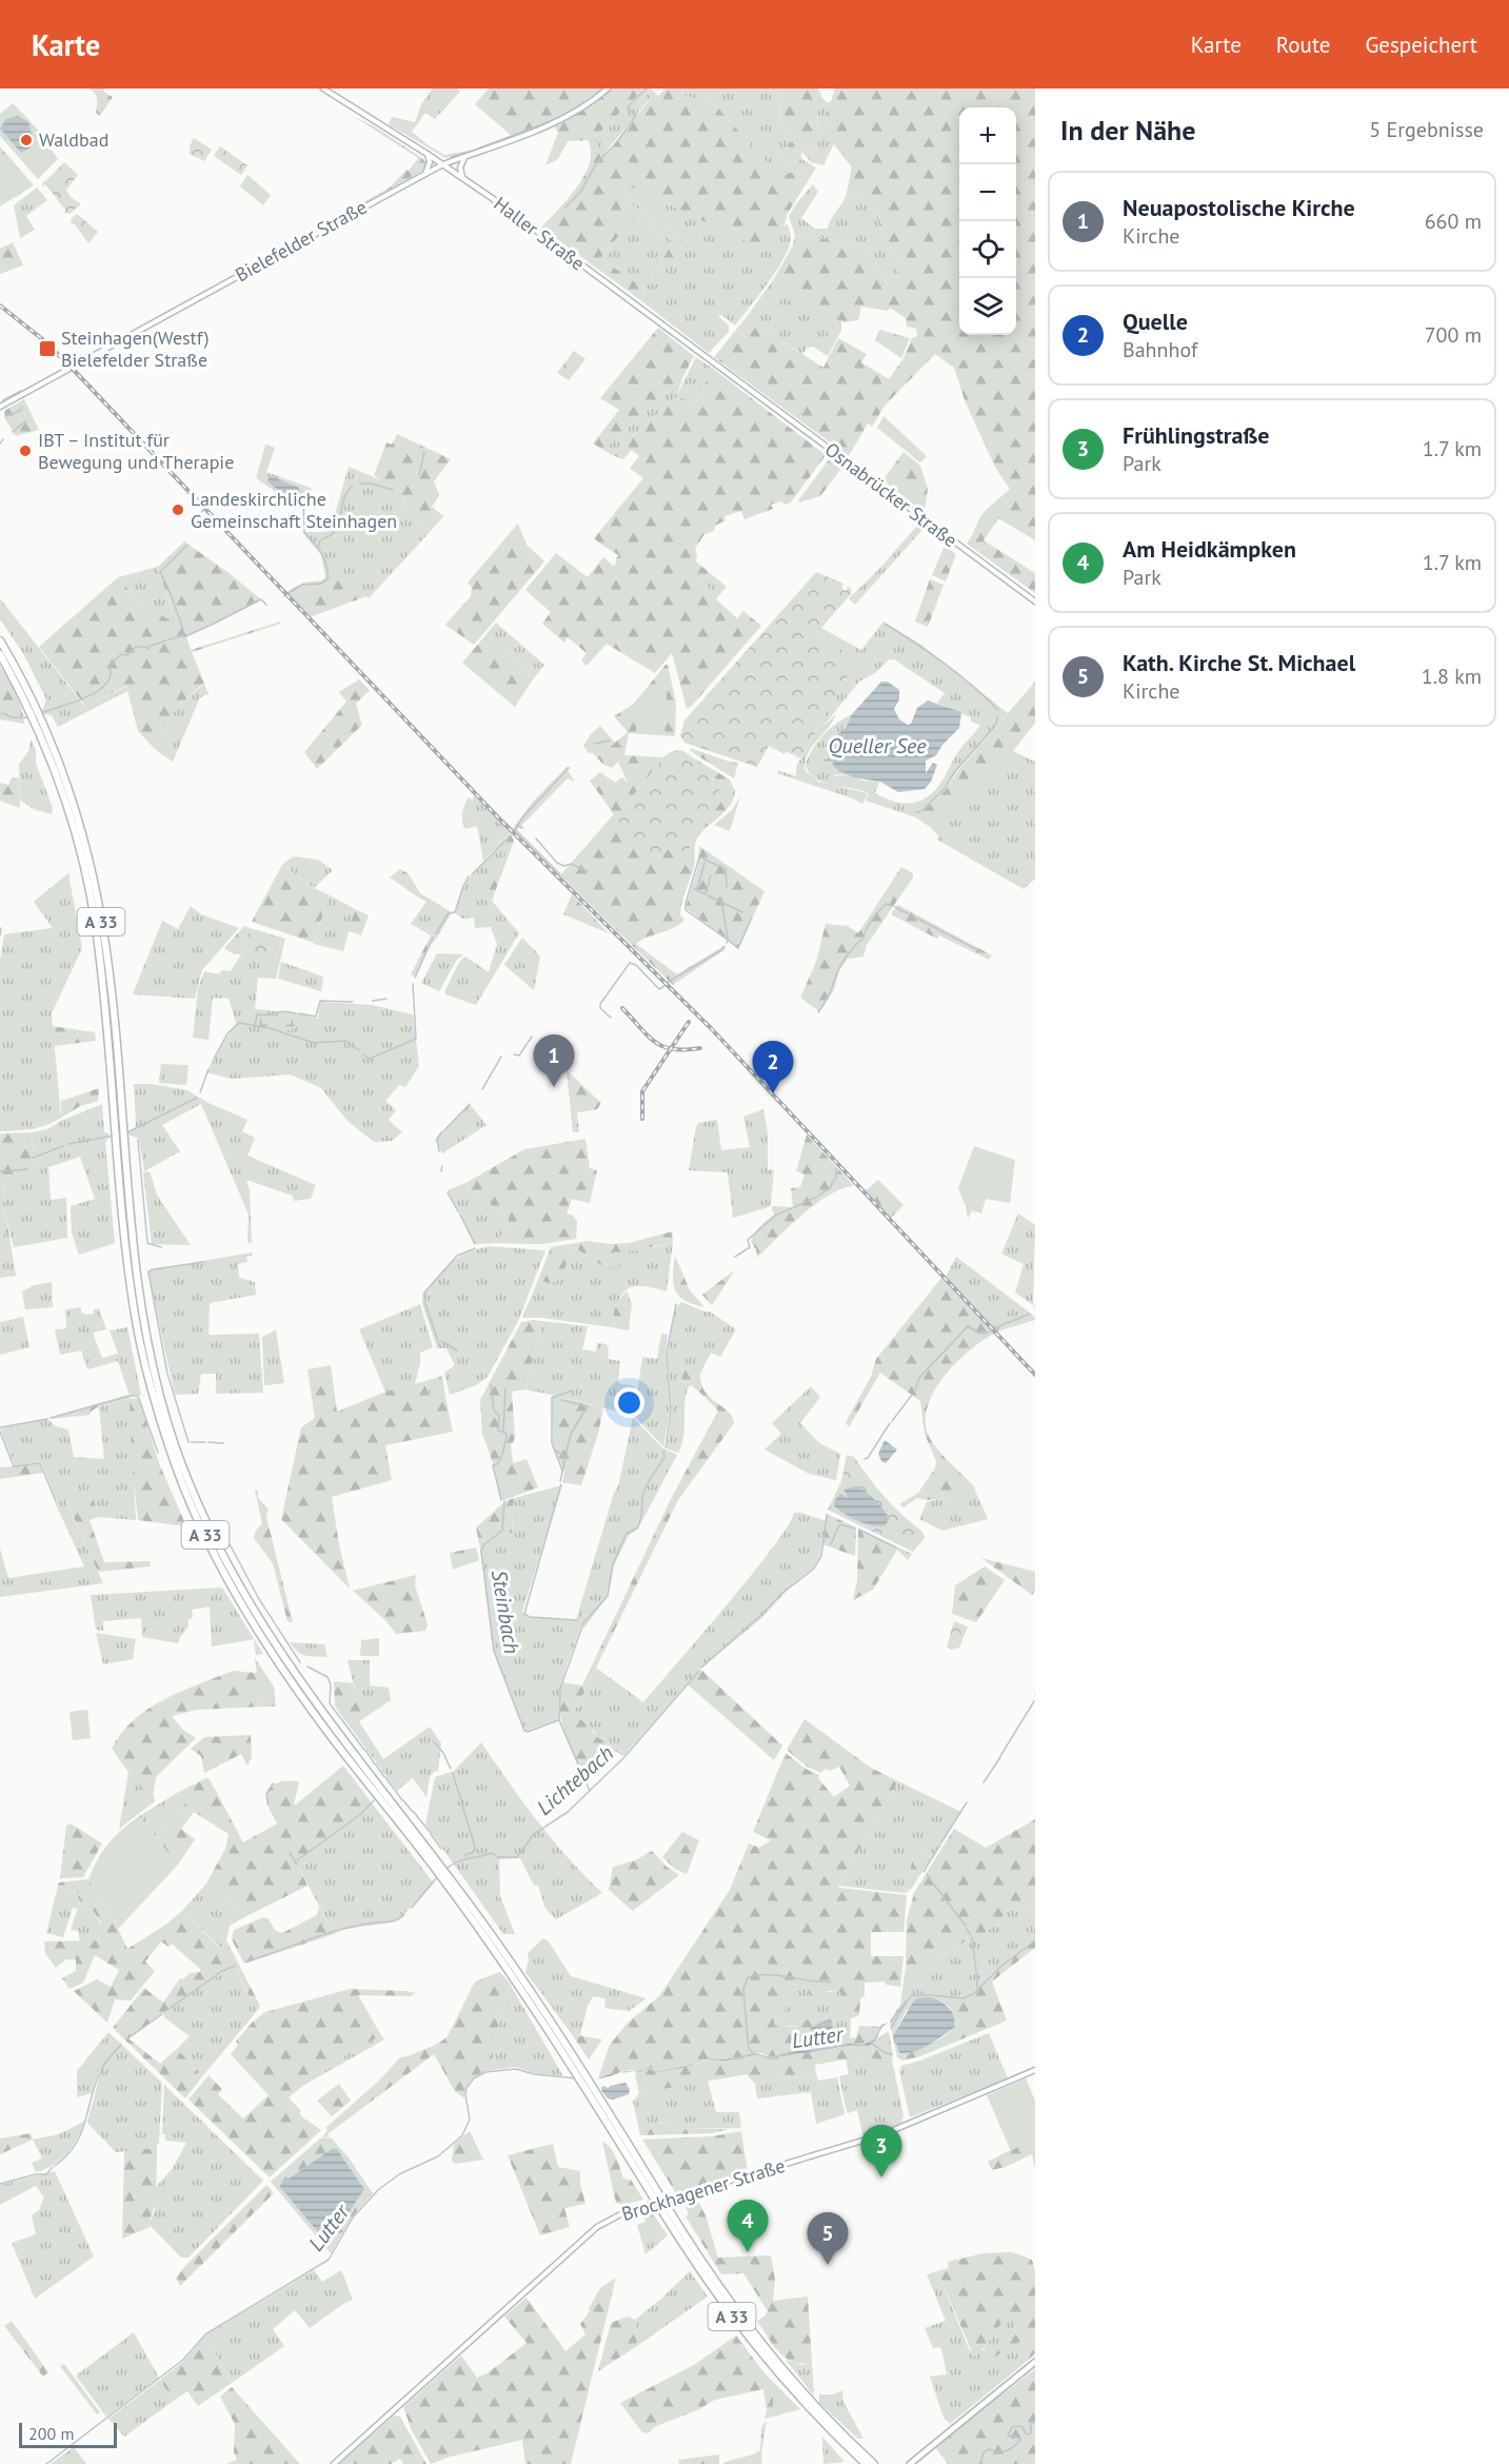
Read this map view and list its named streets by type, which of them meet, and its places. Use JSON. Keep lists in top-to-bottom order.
{
  "streets": {
    "highway": ["A 33"],
    "main road": [
      "Haller Straße",
      "Bielefelder Straße",
      "Osnabrücker Straße",
      "Brockhagener Straße"
    ]
  },
  "crossings": [
    ["Haller Straße", "Bielefelder Straße"],
    ["Haller Straße", "Osnabrücker Straße"]
  ],
  "water": [
    "Queller See",
    "Steinbach",
    "Lichtebach",
    "Lutter"
  ],
  "places": {
    "other": ["Waldbad", "IBT – Institut für Bewegung und Therapie", "Landeskirchliche Gemeinschaft Steinhagen"],
    "transit": ["Steinhagen(Westf) Bielefelder Straße"]
  },
  "scale_bar": "200 m",
  "page": {
    "header": "Karte",
    "nav": ["Karte", "Route", "Gespeichert"],
    "heading": ["In der Nähe", "5 Ergebnisse"],
    "map_buttons": ["+", "−"],
    "list": [
      {
        "mark": "1",
        "name": "Neuapostolische Kirche",
        "note": "Kirche",
        "value": "660 m"
      },
      {
        "mark": "2",
        "name": "Quelle",
        "note": "Bahnhof",
        "value": "700 m"
      },
      {
        "mark": "3",
        "name": "Frühlingstraße",
        "note": "Park",
        "value": "1.7 km"
      },
      {
        "mark": "4",
        "name": "Am Heidkämpken",
        "note": "Park",
        "value": "1.7 km"
      },
      {
        "mark": "5",
        "name": "Kath. Kirche St. Michael",
        "note": "Kirche",
        "value": "1.8 km"
      }
    ],
    "pins": [
      "1",
      "2",
      "3",
      "4",
      "5"
    ],
    "scale": "200 m"
  }
}
